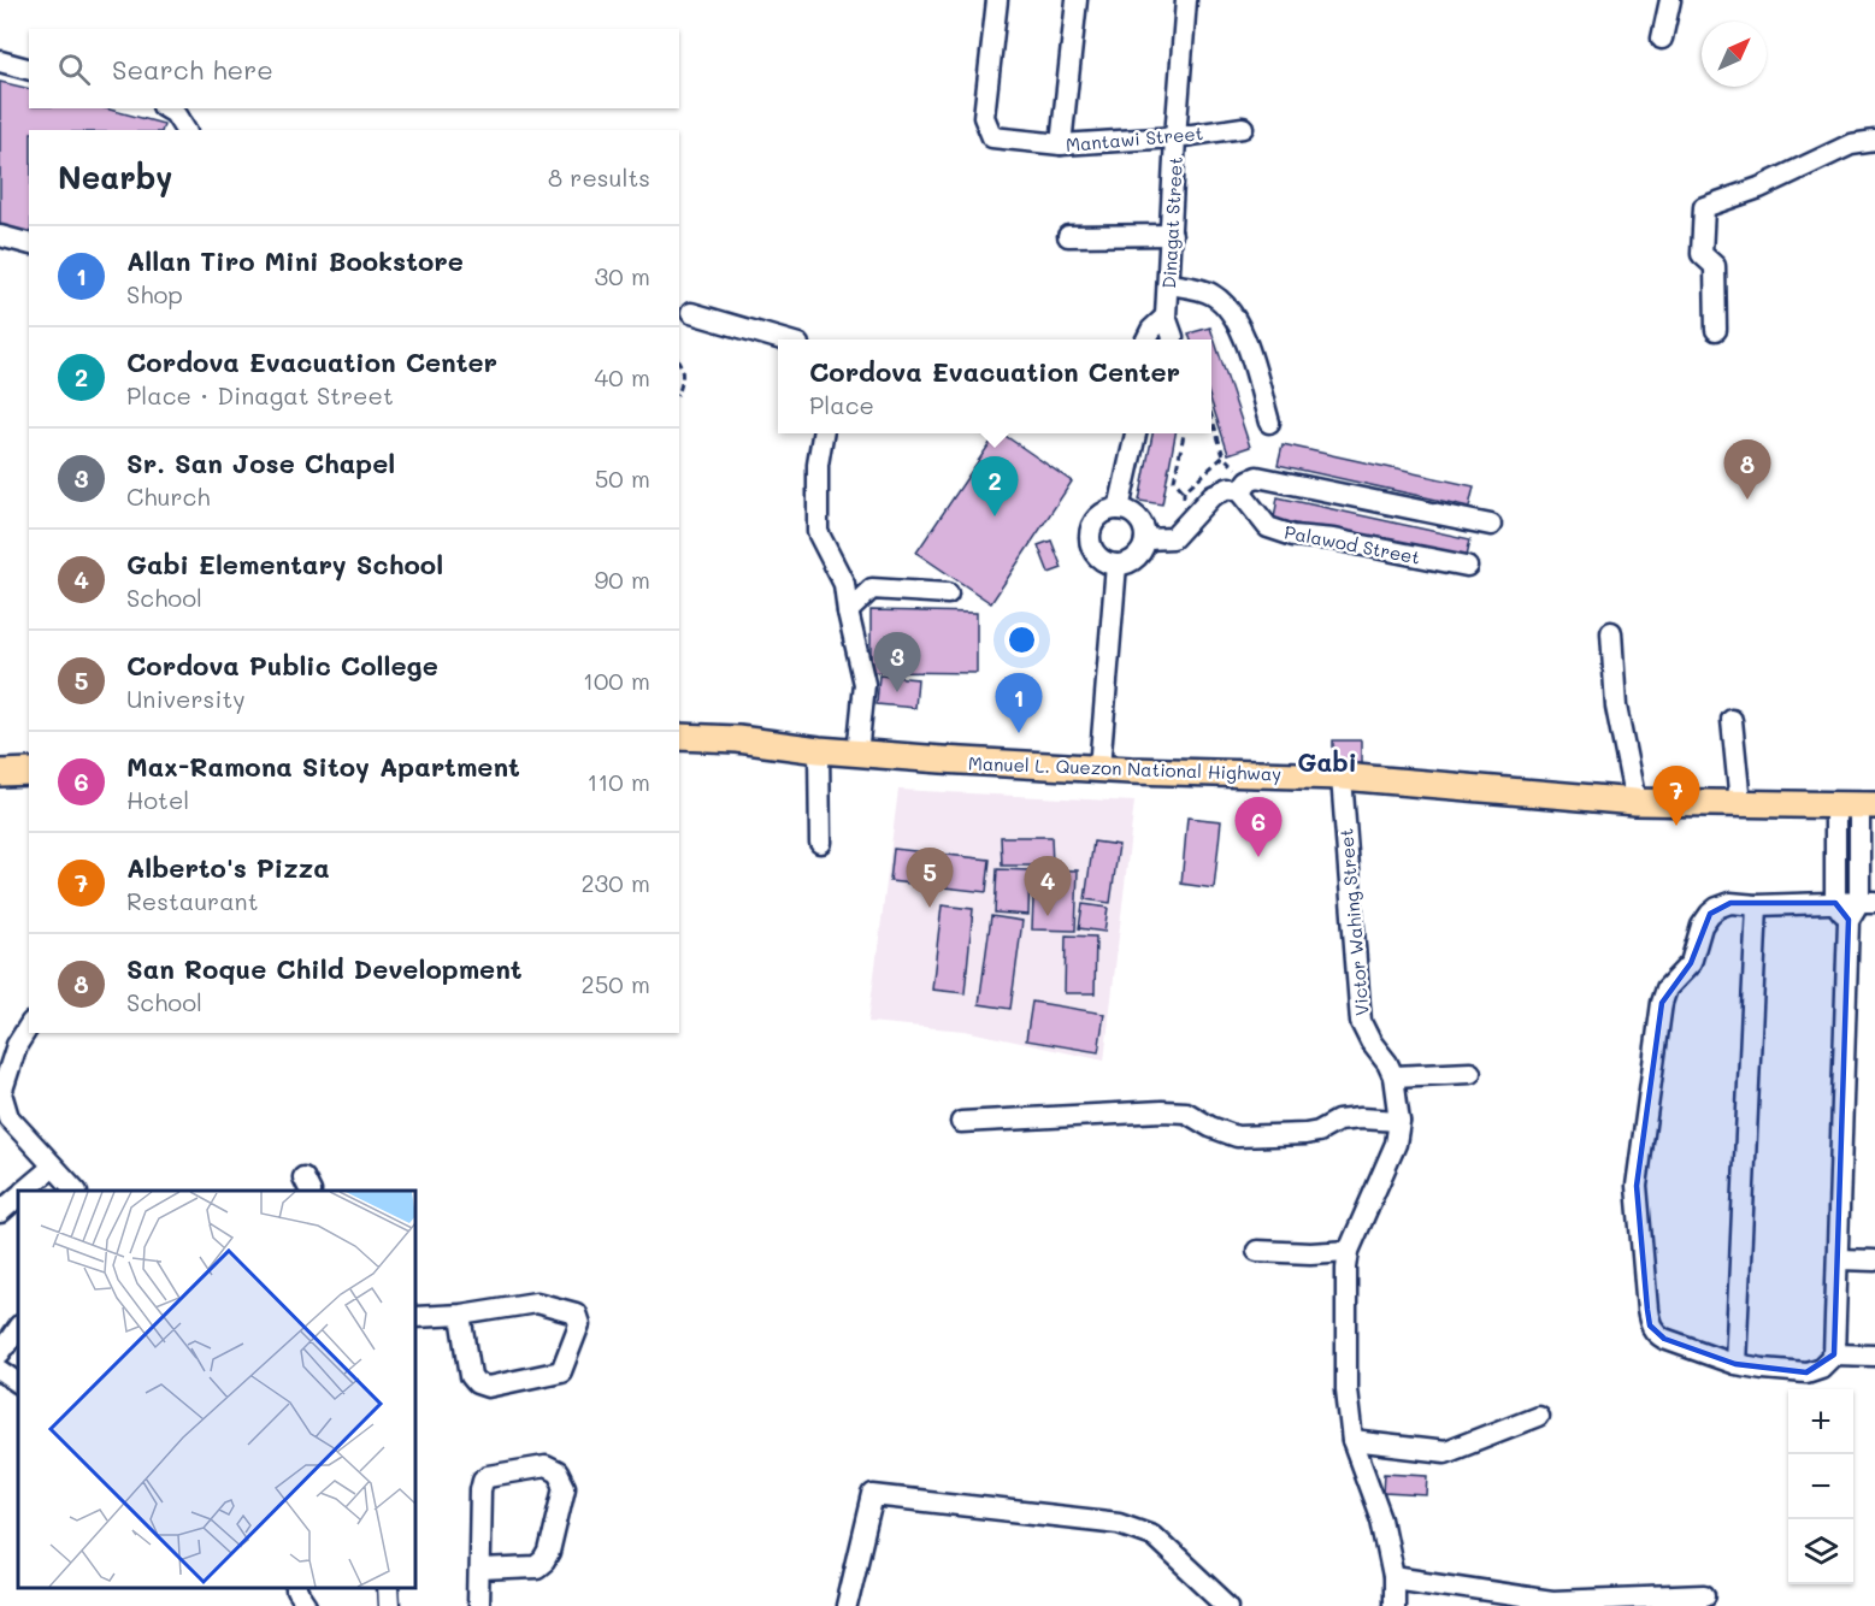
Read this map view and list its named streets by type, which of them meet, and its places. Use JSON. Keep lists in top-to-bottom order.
{
  "streets": {
    "main road": ["Manuel L. Quezon National Highway"],
    "street": [
      "Mantawi Street",
      "Dinagat Street",
      "Palawod Street",
      "Victor Wahing Street"
    ]
  },
  "crossings": [
    ["Mantawi Street", "Dinagat Street"],
    ["Manuel L. Quezon National Highway", "Victor Wahing Street"]
  ],
  "districts": ["Gabi"],
  "north": "top right",
  "page": {
    "search": "Search here",
    "heading": ["Nearby", "8 results"],
    "list": [
      {
        "mark": "1",
        "name": "Allan Tiro Mini Bookstore",
        "note": "Shop",
        "value": "30 m"
      },
      {
        "mark": "2",
        "name": "Cordova Evacuation Center",
        "note": "Place · Dinagat Street",
        "value": "40 m"
      },
      {
        "mark": "3",
        "name": "Sr. San Jose Chapel",
        "note": "Church",
        "value": "50 m"
      },
      {
        "mark": "4",
        "name": "Gabi Elementary School",
        "note": "School",
        "value": "90 m"
      },
      {
        "mark": "5",
        "name": "Cordova Public College",
        "note": "University",
        "value": "100 m"
      },
      {
        "mark": "6",
        "name": "Max-Ramona Sitoy Apartment",
        "note": "Hotel",
        "value": "110 m"
      },
      {
        "mark": "7",
        "name": "Alberto's Pizza",
        "note": "Restaurant",
        "value": "230 m"
      },
      {
        "mark": "8",
        "name": "San Roque Child Development",
        "note": "School",
        "value": "250 m"
      }
    ],
    "popup": ["Cordova Evacuation Center", "Place"],
    "pins": [
      "8",
      "2",
      "3",
      "1",
      "7",
      "6",
      "5",
      "4"
    ],
    "map_buttons": ["+", "−"]
  }
}
